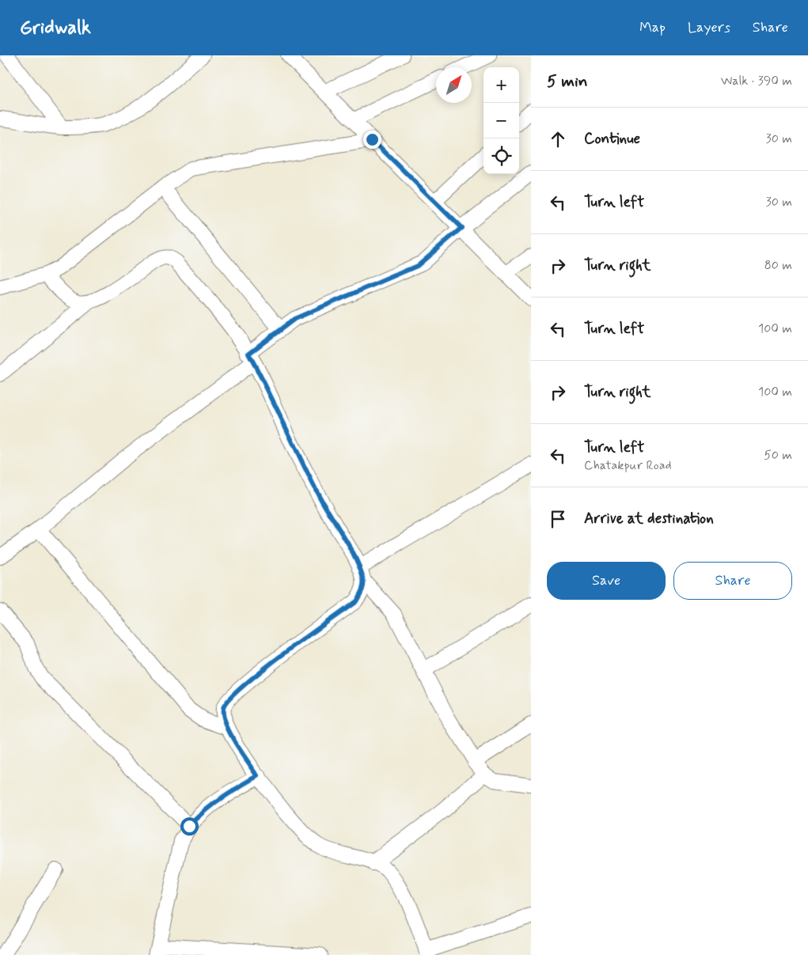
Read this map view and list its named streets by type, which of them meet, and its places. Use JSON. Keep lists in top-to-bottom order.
{
  "north": "top right",
  "page": {
    "header": "Gridwalk",
    "nav": ["Map", "Layers", "Share"],
    "heading": ["5 min", "Walk · 390 m"],
    "map_buttons": ["+", "−"],
    "list": [
      ["Continue", "30 m"],
      ["Turn left", "30 m"],
      ["Turn right", "80 m"],
      ["Turn left", "100 m"],
      ["Turn right", "100 m"],
      ["Turn left", "Chatakpur Road", "50 m"],
      "Arrive at destination"
    ],
    "buttons": ["Save", "Share"]
  }
}
